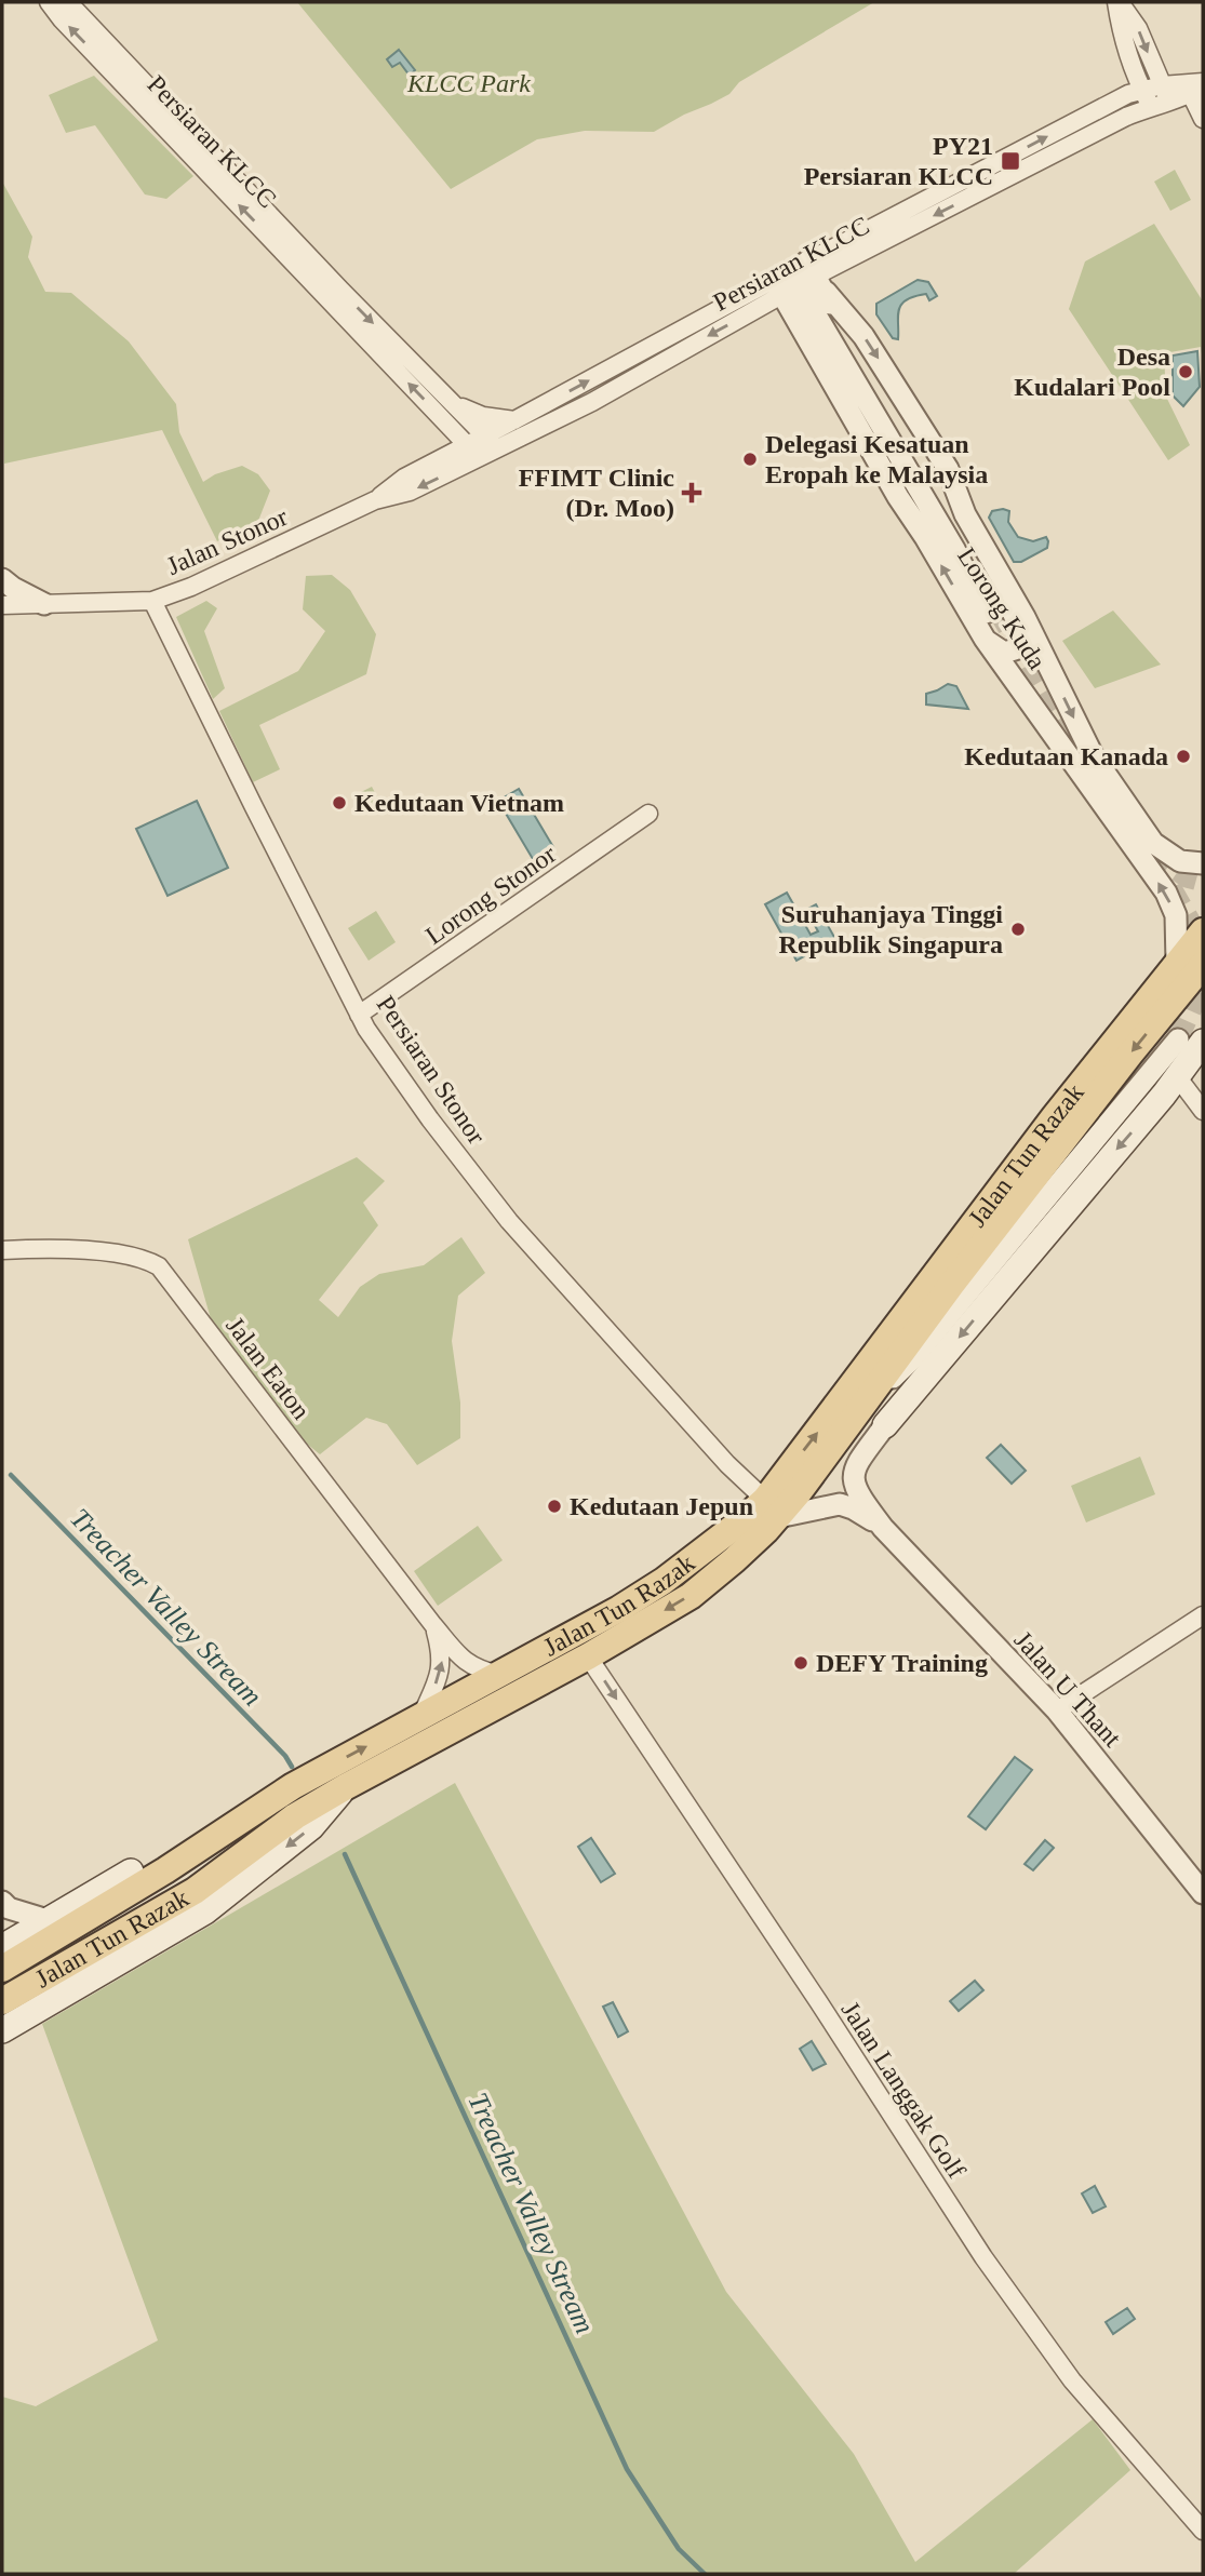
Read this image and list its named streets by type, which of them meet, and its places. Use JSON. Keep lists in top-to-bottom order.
{
  "streets": {
    "main road": ["Jalan Tun Razak"],
    "street": [
      "Persiaran KLCC",
      "Jalan Stonor",
      "Lorong Kuda",
      "Lorong Stonor",
      "Persiaran Stonor",
      "Jalan Eaton",
      "Jalan U Thant",
      "Jalan Langgak Golf"
    ]
  },
  "crossings": [
    ["Persiaran KLCC", "Jalan Stonor"],
    ["Persiaran KLCC", "Lorong Kuda"],
    ["Jalan Stonor", "Persiaran Stonor"],
    ["Lorong Kuda", "Jalan Tun Razak"],
    ["Lorong Stonor", "Persiaran Stonor"],
    ["Persiaran Stonor", "Jalan Tun Razak"],
    ["Persiaran Stonor", "Jalan U Thant"],
    ["Jalan Tun Razak", "Jalan Eaton"],
    ["Jalan Tun Razak", "Jalan U Thant"],
    ["Jalan Tun Razak", "Jalan Langgak Golf"]
  ],
  "one_way": ["Jalan Langgak Golf"],
  "water": ["Treacher Valley Stream"],
  "parks": ["KLCC Park"],
  "places": {
    "transit": ["PY21 Persiaran KLCC"],
    "other": [
      "Desa Kudalari Pool",
      "Delegasi Kesatuan Eropah ke Malaysia",
      "Kedutaan Kanada",
      "Kedutaan Vietnam",
      "Suruhanjaya Tinggi Republik Singapura",
      "Kedutaan Jepun",
      "DEFY Training"
    ],
    "health": ["FFIMT Clinic (Dr. Moo)"]
  }
}
